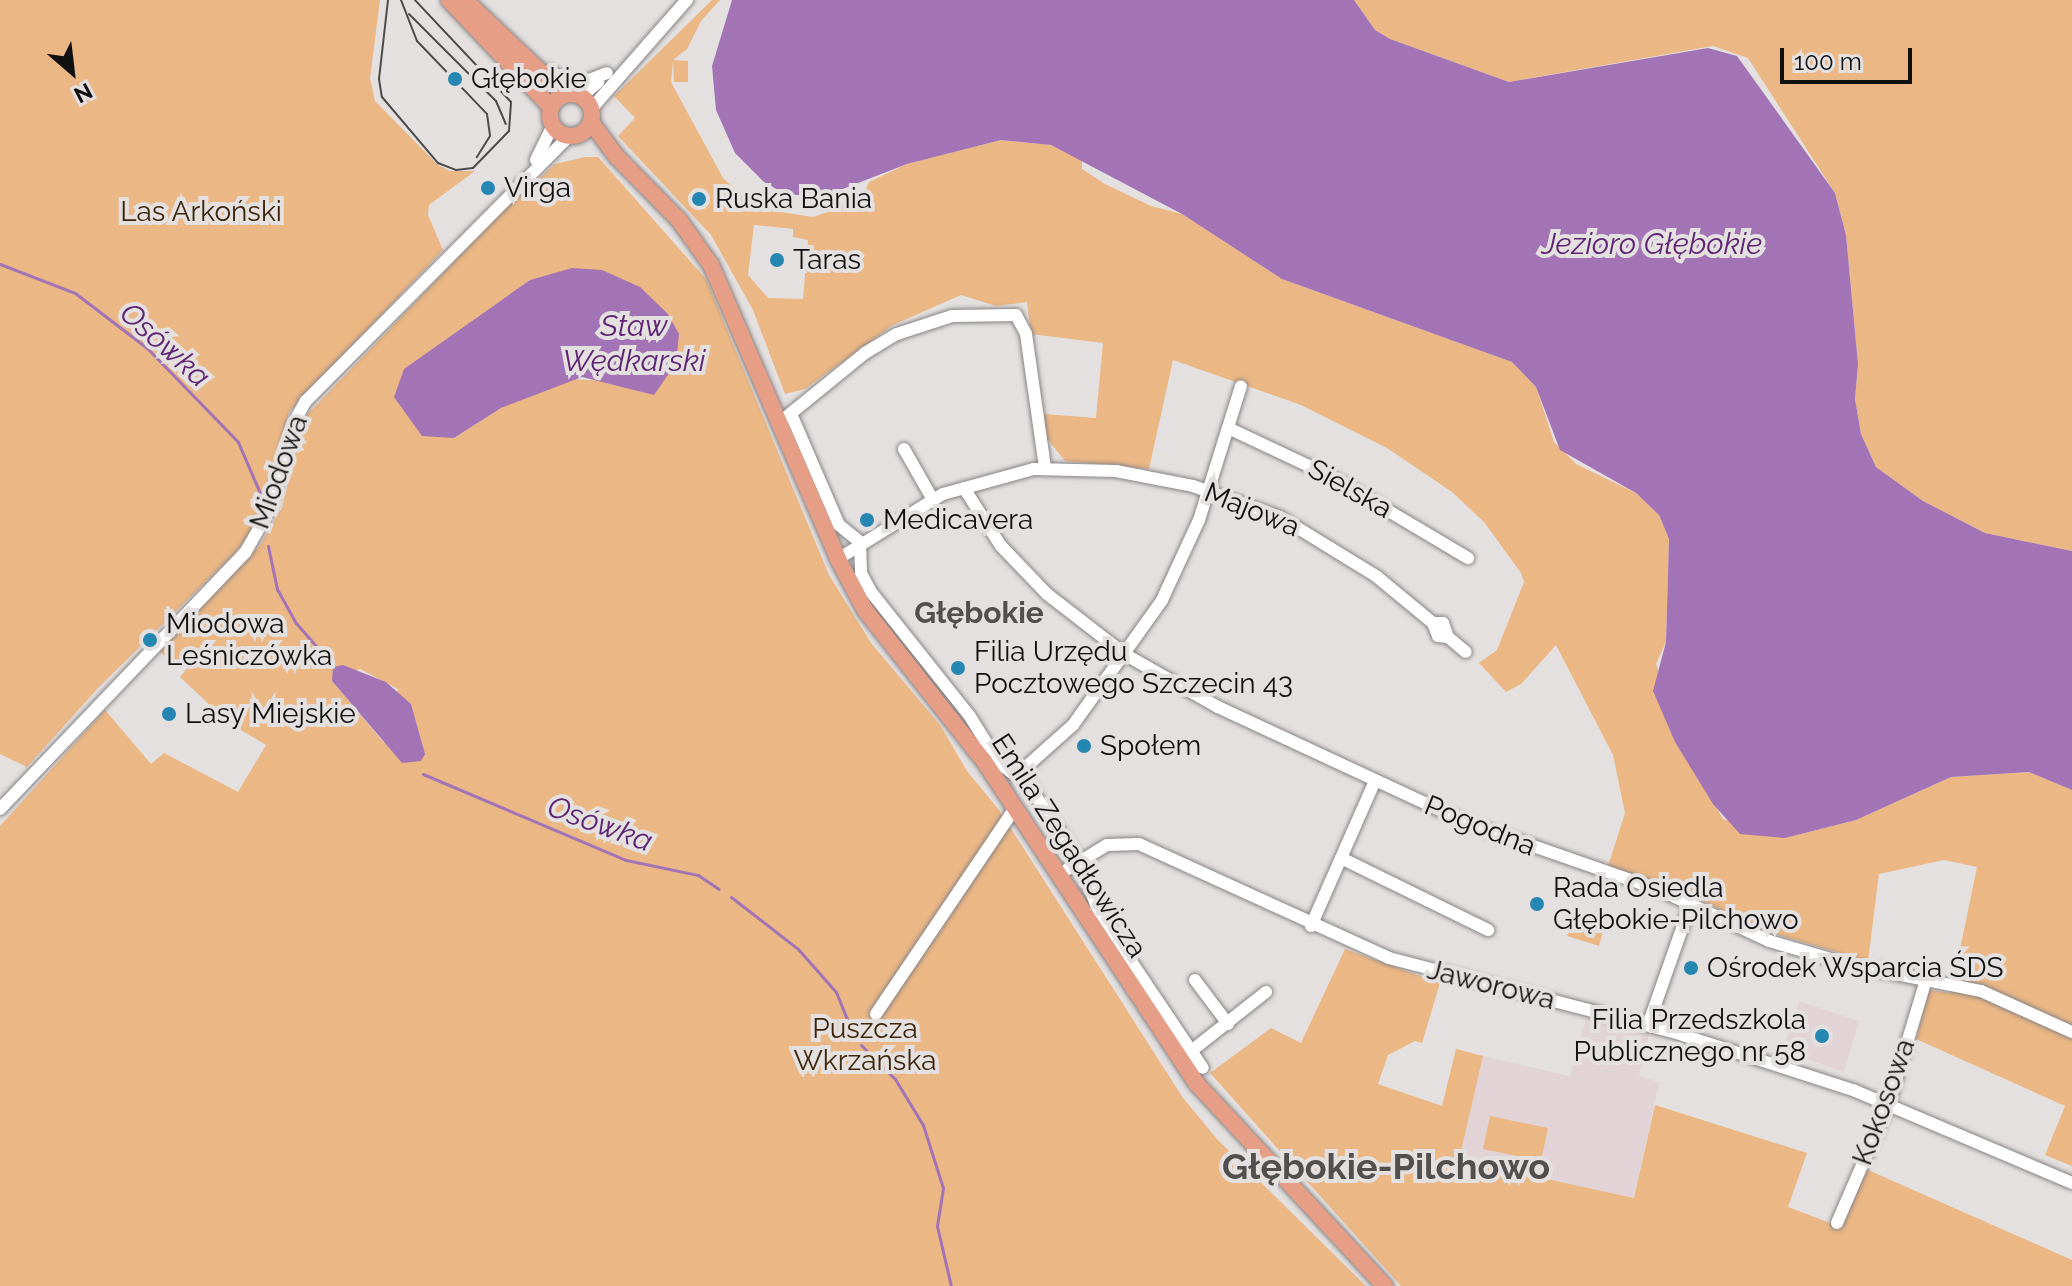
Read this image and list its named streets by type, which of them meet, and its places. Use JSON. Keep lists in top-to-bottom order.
{
  "streets": {
    "main road": ["Emila Zegadłowicza"],
    "street": [
      "Miodowa",
      "Sielska",
      "Majowa",
      "Pogodna",
      "Jaworowa",
      "Kokosowa"
    ]
  },
  "crossings": [
    ["Miodowa", "Emila Zegadłowicza"],
    ["Majowa", "Pogodna"],
    ["Majowa", "Emila Zegadłowicza"],
    ["Pogodna", "Kokosowa"],
    ["Emila Zegadłowicza", "Jaworowa"],
    ["Jaworowa", "Kokosowa"]
  ],
  "districts": ["Głębokie", "Głębokie-Pilchowo"],
  "water": ["Jezioro Głębokie", "Staw Wędkarski", "Osówka"],
  "parks": ["Las Arkoński", "Puszcza Wkrzańska"],
  "places": [
    "Głębokie",
    "Virga",
    "Ruska Bania",
    "Taras",
    "Medicavera",
    "Miodowa Leśniczówka",
    "Filia Urzędu Pocztowego Szczecin 43",
    "Lasy Miejskie",
    "Społem",
    "Rada Osiedla Głębokie-Pilchowo",
    "Ośrodek Wsparcia ŚDS",
    "Filia Przedszkola Publicznego nr 58"
  ],
  "scale_bar": "100 m",
  "north": "bottom right"
}
